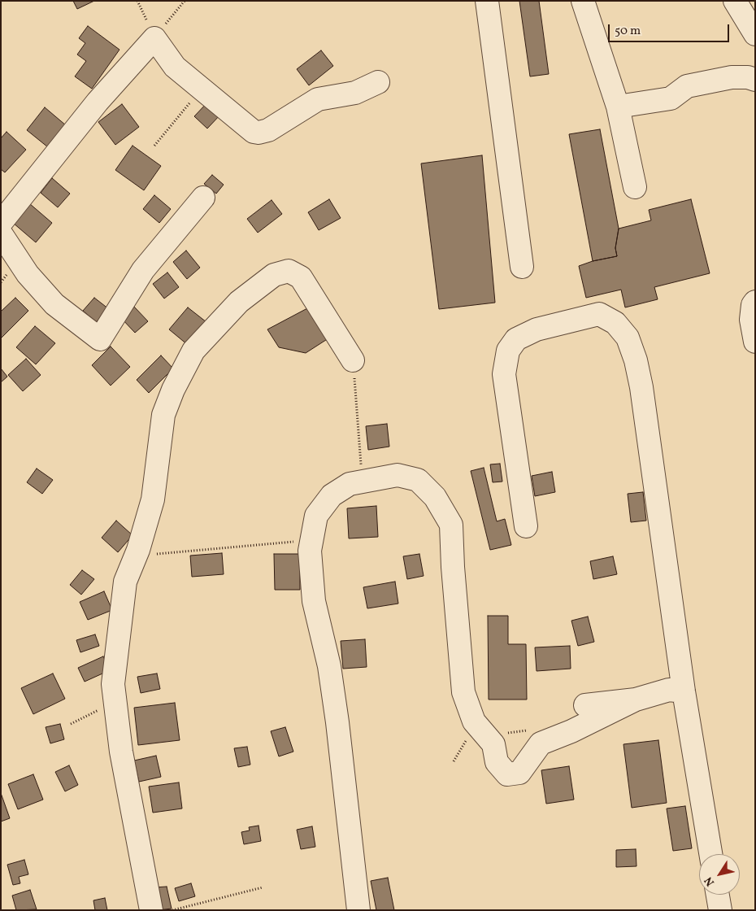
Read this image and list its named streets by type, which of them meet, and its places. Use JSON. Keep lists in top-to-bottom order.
{
  "scale_bar": "50 m",
  "north": "bottom left"
}
